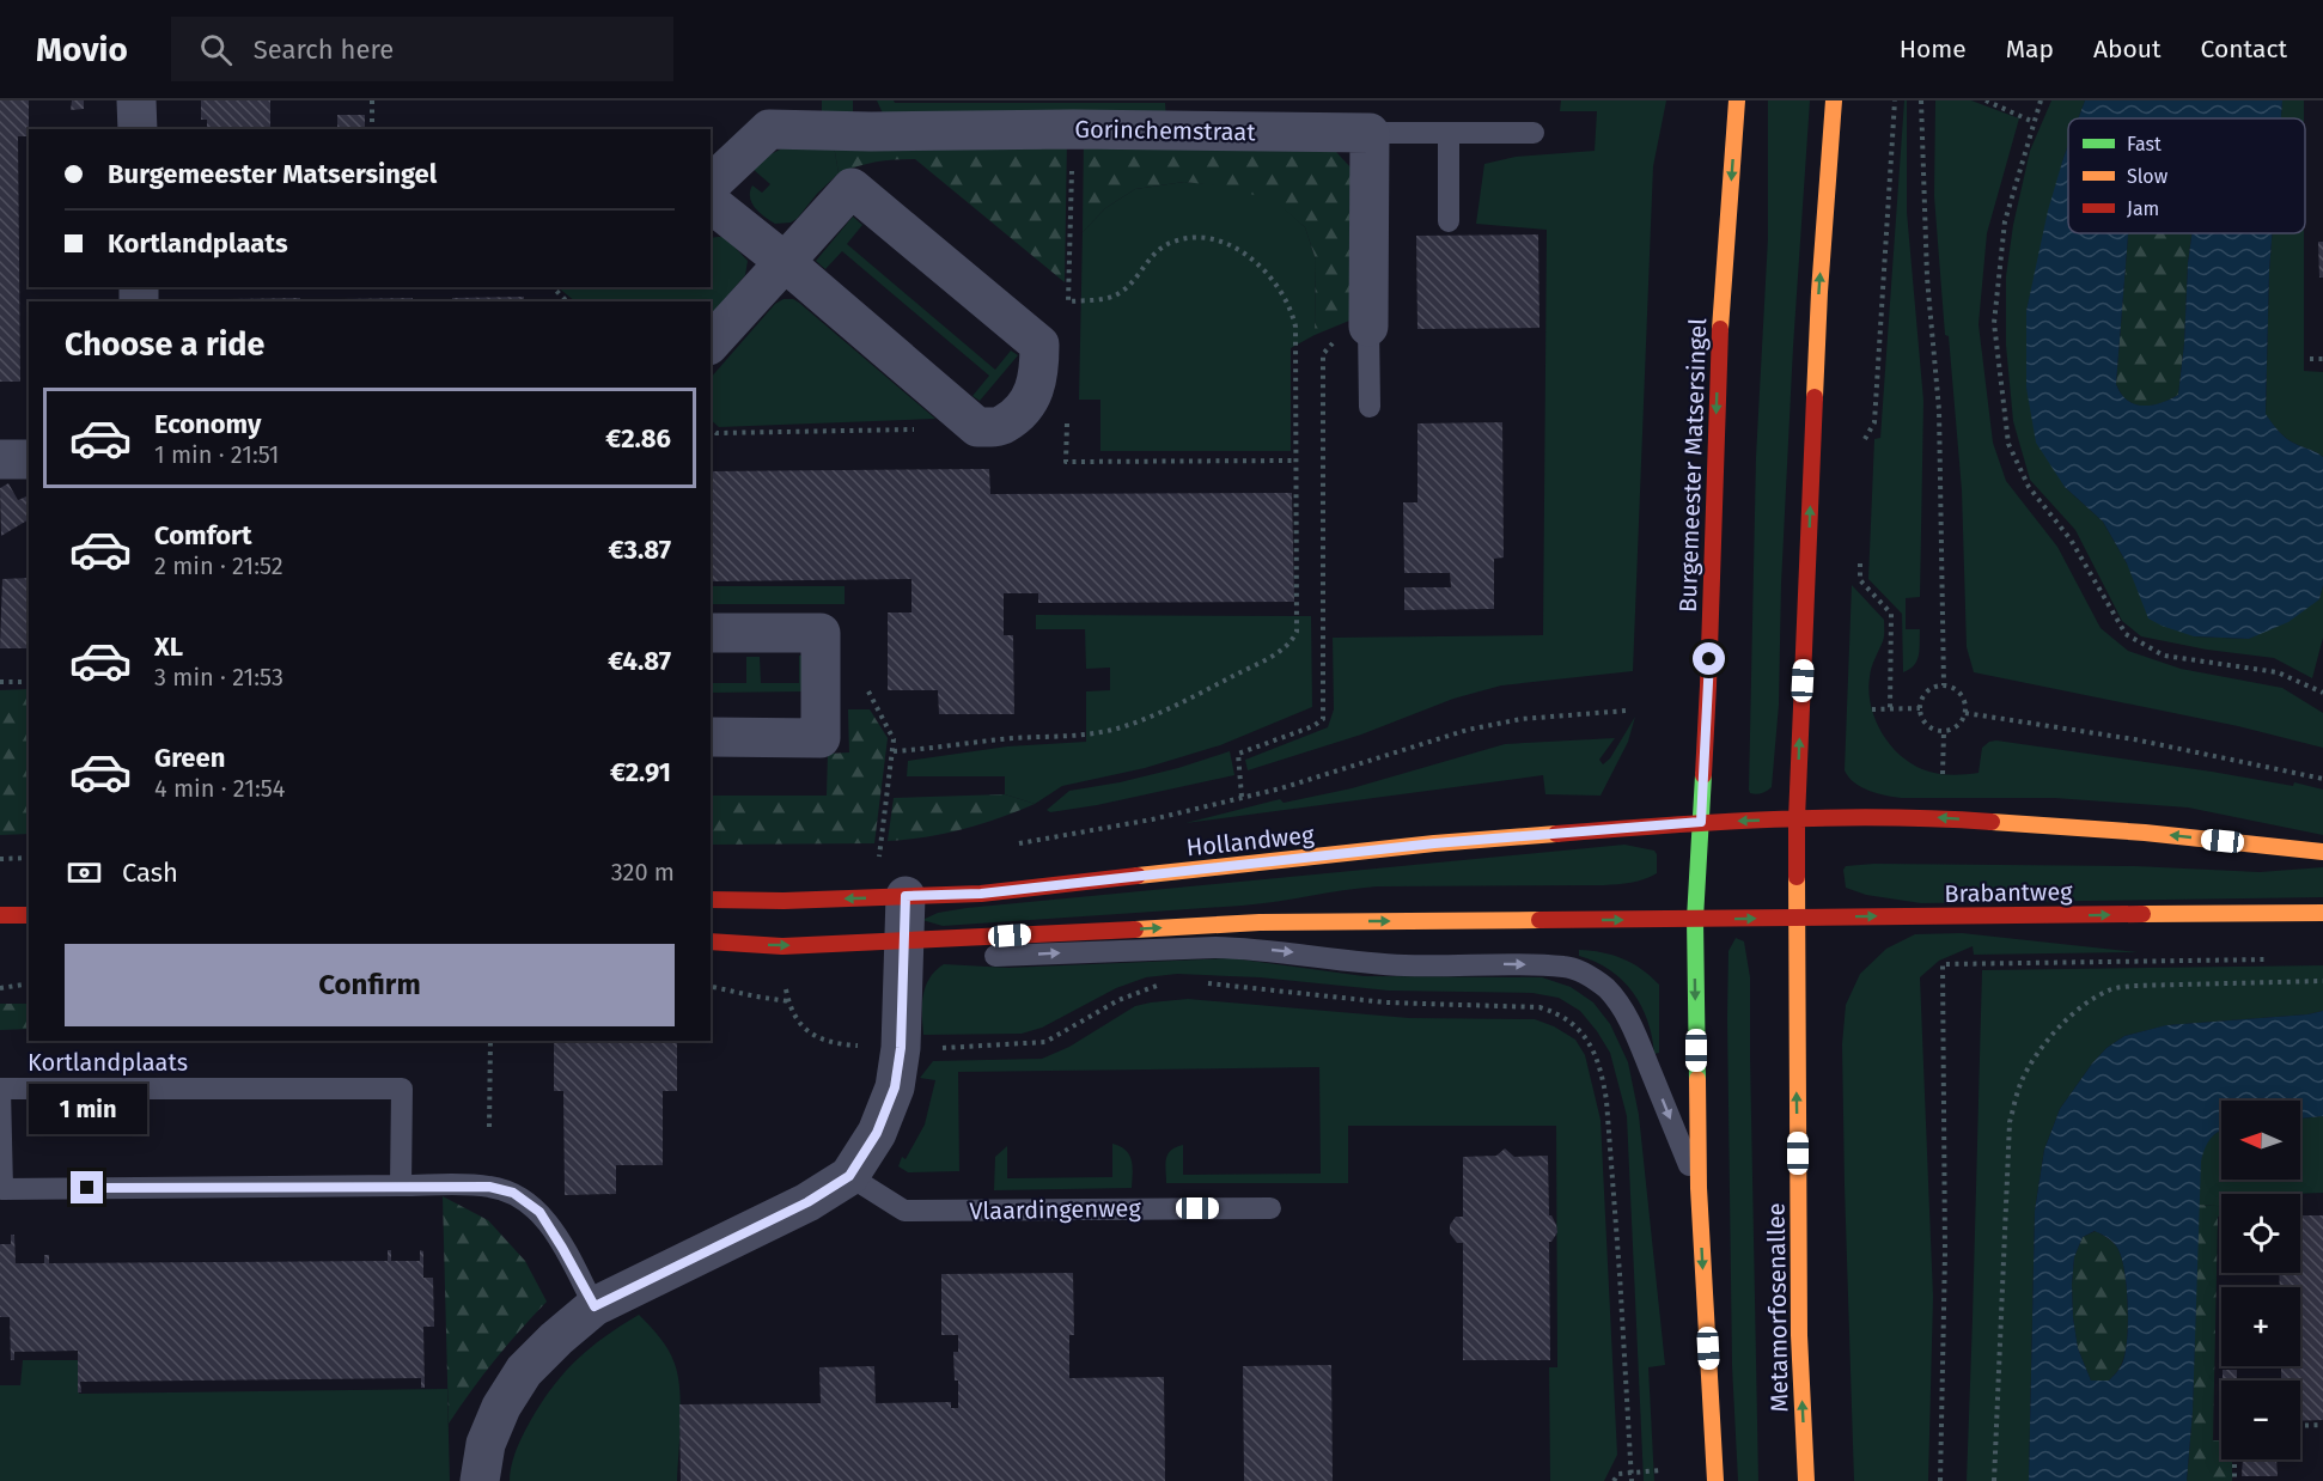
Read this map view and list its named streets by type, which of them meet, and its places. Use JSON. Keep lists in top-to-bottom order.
{
  "streets": {
    "street": [
      "Gorinchemstraat",
      "Burgemeester Matsersingel",
      "Hollandweg",
      "Brabantweg",
      "Metamorfosenallee"
    ],
    "lane": ["Kortlandplaats", "Vlaardingenweg"]
  },
  "crossings": [
    ["Burgemeester Matsersingel", "Hollandweg"],
    ["Burgemeester Matsersingel", "Brabantweg"],
    ["Brabantweg", "Metamorfosenallee"]
  ],
  "legend": ["Fast", "Slow", "Jam"],
  "north": "left",
  "page": {
    "header": "Movio",
    "search": "Search here",
    "nav": [
      "Home",
      "Map",
      "About",
      "Contact"
    ],
    "banner": ["Burgemeester Matsersingel", "Kortlandplaats"],
    "heading": "Choose a ride",
    "list": [
      {
        "name": "Economy",
        "note": "1 min · 21:51",
        "value": "€2.86"
      },
      {
        "name": "Comfort",
        "note": "2 min · 21:52",
        "value": "€3.87"
      },
      {
        "name": "XL",
        "note": "3 min · 21:53",
        "value": "€4.87"
      },
      {
        "name": "Green",
        "note": "4 min · 21:54",
        "value": "€2.91"
      }
    ],
    "pay": ["Cash", "320 m"],
    "buttons": "Confirm",
    "bubble": "1 min",
    "map_buttons": ["+", "−"]
  }
}
